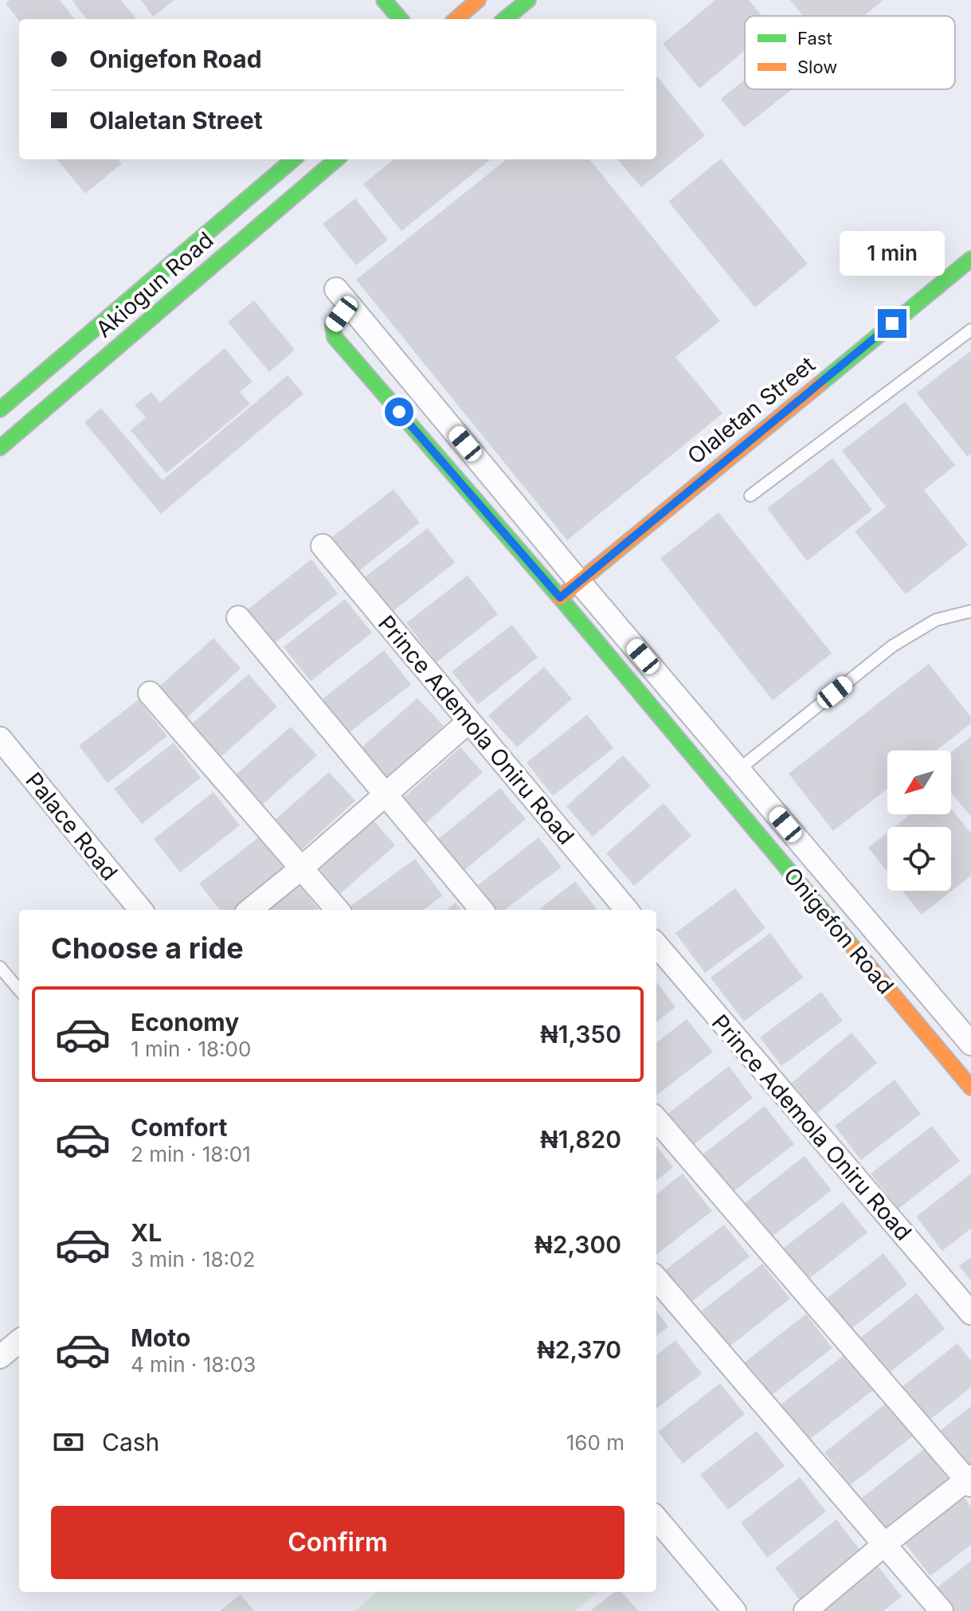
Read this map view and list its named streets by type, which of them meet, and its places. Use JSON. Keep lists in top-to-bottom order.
{
  "streets": {
    "street": [
      "Akiogun Road",
      "Olaletan Street",
      "Prince Ademola Oniru Road",
      "Palace Road",
      "Onigefon Road"
    ]
  },
  "crossings": [
    ["Olaletan Street", "Onigefon Road"]
  ],
  "legend": ["Fast", "Slow"],
  "north": "bottom left",
  "page": {
    "banner": ["Onigefon Road", "Olaletan Street"],
    "bubble": "1 min",
    "heading": "Choose a ride",
    "list": [
      {
        "name": "Economy",
        "note": "1 min · 18:00",
        "value": "₦1,350"
      },
      {
        "name": "Comfort",
        "note": "2 min · 18:01",
        "value": "₦1,820"
      },
      {
        "name": "XL",
        "note": "3 min · 18:02",
        "value": "₦2,300"
      },
      {
        "name": "Moto",
        "note": "4 min · 18:03",
        "value": "₦2,370"
      }
    ],
    "pay": ["Cash", "160 m"],
    "buttons": "Confirm"
  }
}
